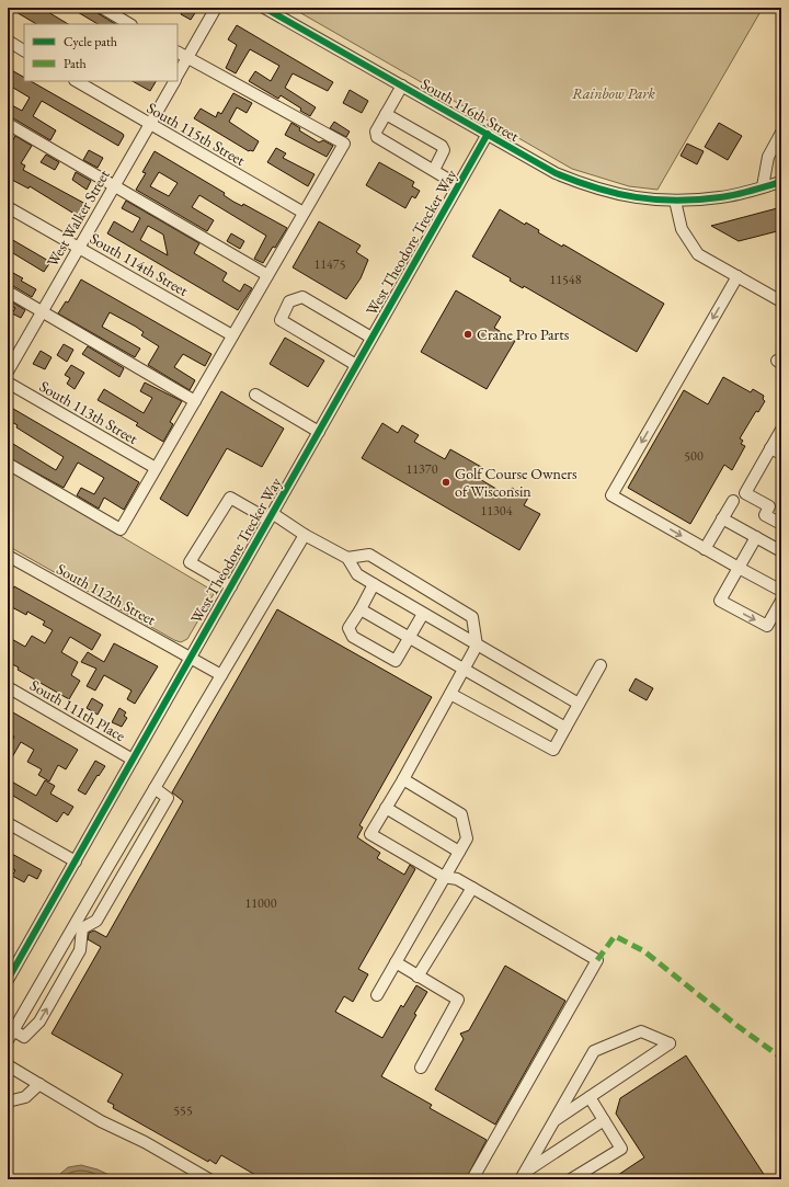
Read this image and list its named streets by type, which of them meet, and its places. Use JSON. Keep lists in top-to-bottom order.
{
  "streets": {
    "street": [
      "South 116th Street",
      "South 115th Street",
      "West Walker Street",
      "West Theodore Trecker Way",
      "South 114th Street",
      "South 113th Street",
      "South 112th Street",
      "South 111th Place"
    ]
  },
  "crossings": [
    ["South 116th Street", "West Theodore Trecker Way"],
    ["South 115th Street", "West Walker Street"],
    ["West Walker Street", "South 114th Street"],
    ["West Theodore Trecker Way", "South 112th Street"],
    ["West Theodore Trecker Way", "South 111th Place"]
  ],
  "parks": ["Rainbow Park"],
  "places": ["Crane Pro Parts", "Golf Course Owners of Wisconsin"],
  "house_numbers": [
    "11475",
    "11548",
    "500",
    "11370",
    "11304",
    "11000",
    "555"
  ],
  "legend": ["Cycle path", "Path"]
}
